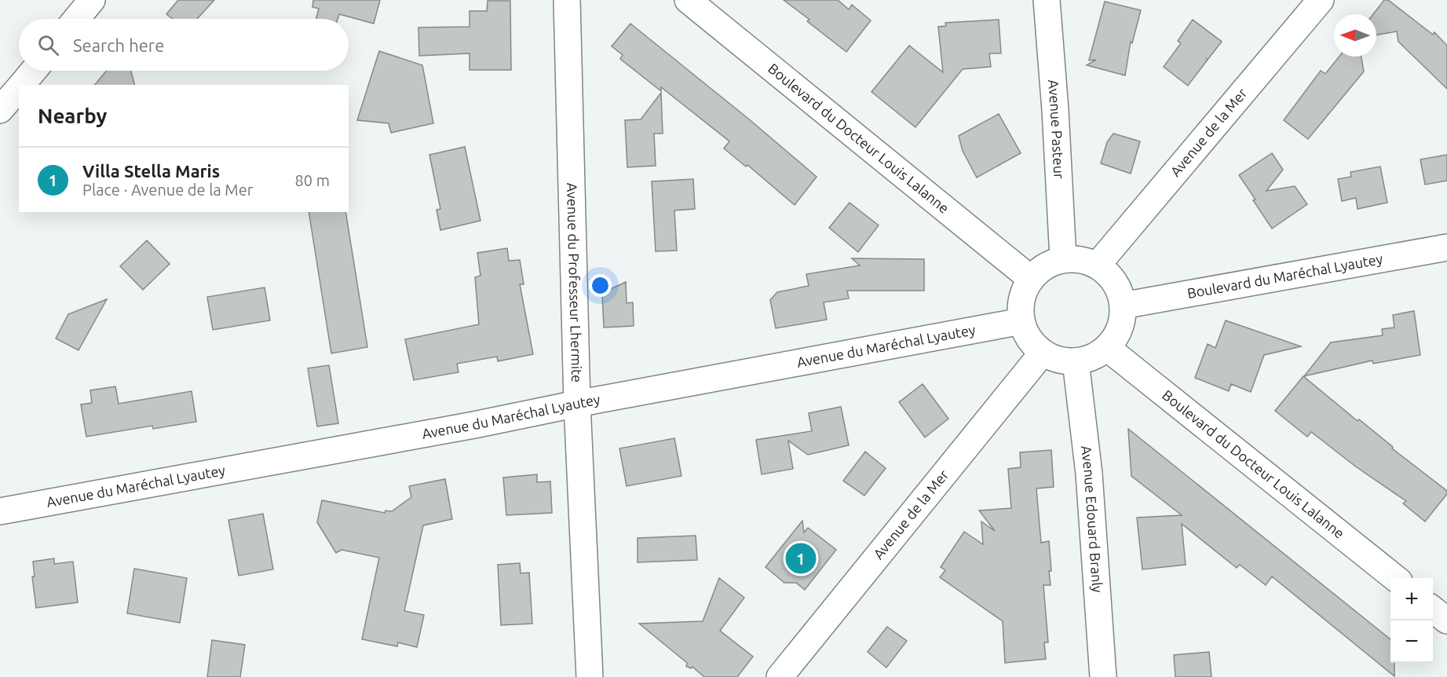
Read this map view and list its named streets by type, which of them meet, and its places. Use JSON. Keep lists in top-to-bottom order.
{
  "streets": {
    "street": [
      "Avenue Pasteur",
      "Avenue de la Mer",
      "Boulevard du Docteur Louis Lalanne",
      "Boulevard du Maréchal Lyautey",
      "Avenue du Professeur Lhermite",
      "Avenue du Maréchal Lyautey",
      "Avenue Edouard Branly"
    ]
  },
  "crossings": [
    ["Avenue Pasteur", "Avenue de la Mer"],
    ["Avenue Pasteur", "Boulevard du Docteur Louis Lalanne"],
    ["Avenue Pasteur", "Boulevard du Maréchal Lyautey"],
    ["Avenue Pasteur", "Avenue du Maréchal Lyautey"],
    ["Avenue Pasteur", "Avenue Edouard Branly"],
    ["Avenue de la Mer", "Boulevard du Docteur Louis Lalanne"],
    ["Avenue de la Mer", "Boulevard du Maréchal Lyautey"],
    ["Avenue de la Mer", "Avenue du Maréchal Lyautey"],
    ["Avenue de la Mer", "Avenue Edouard Branly"],
    ["Boulevard du Docteur Louis Lalanne", "Boulevard du Maréchal Lyautey"],
    ["Boulevard du Docteur Louis Lalanne", "Avenue du Maréchal Lyautey"],
    ["Boulevard du Docteur Louis Lalanne", "Avenue Edouard Branly"],
    ["Boulevard du Maréchal Lyautey", "Avenue du Maréchal Lyautey"],
    ["Boulevard du Maréchal Lyautey", "Avenue Edouard Branly"],
    ["Avenue du Professeur Lhermite", "Avenue du Maréchal Lyautey"],
    ["Avenue du Maréchal Lyautey", "Avenue Edouard Branly"]
  ],
  "north": "left",
  "page": {
    "search": "Search here",
    "heading": "Nearby",
    "list": [
      {
        "mark": "1",
        "name": "Villa Stella Maris",
        "note": "Place · Avenue de la Mer",
        "value": "80 m"
      }
    ],
    "pins": "1",
    "map_buttons": ["+", "−"]
  }
}
